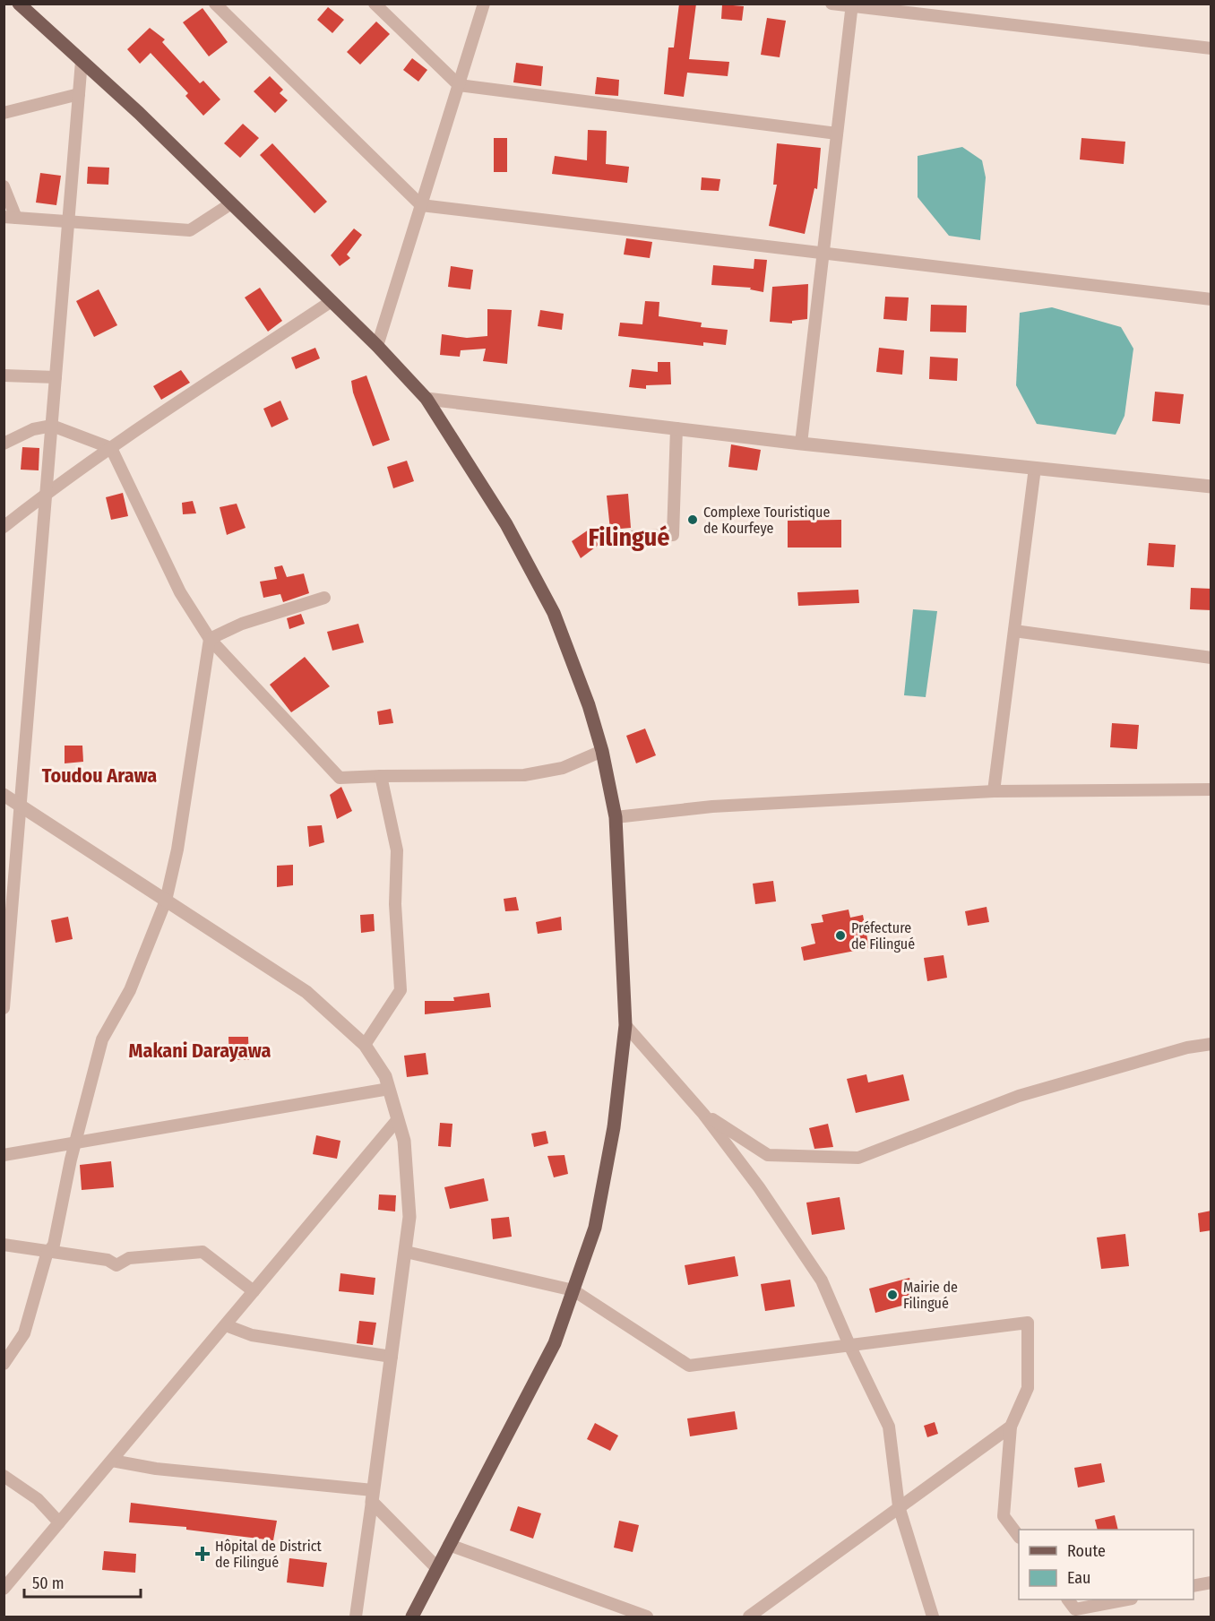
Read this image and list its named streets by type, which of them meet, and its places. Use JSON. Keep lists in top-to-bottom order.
{
  "districts": ["Filingué", "Toudou Arawa", "Makani Darayawa"],
  "places": {
    "other": ["Complexe Touristique de Kourfeye", "Préfecture de Filingué", "Mairie de Filingué"],
    "health": ["Hôpital de District de Filingué"]
  },
  "legend": ["Route", "Eau"],
  "scale_bar": "50 m"
}
